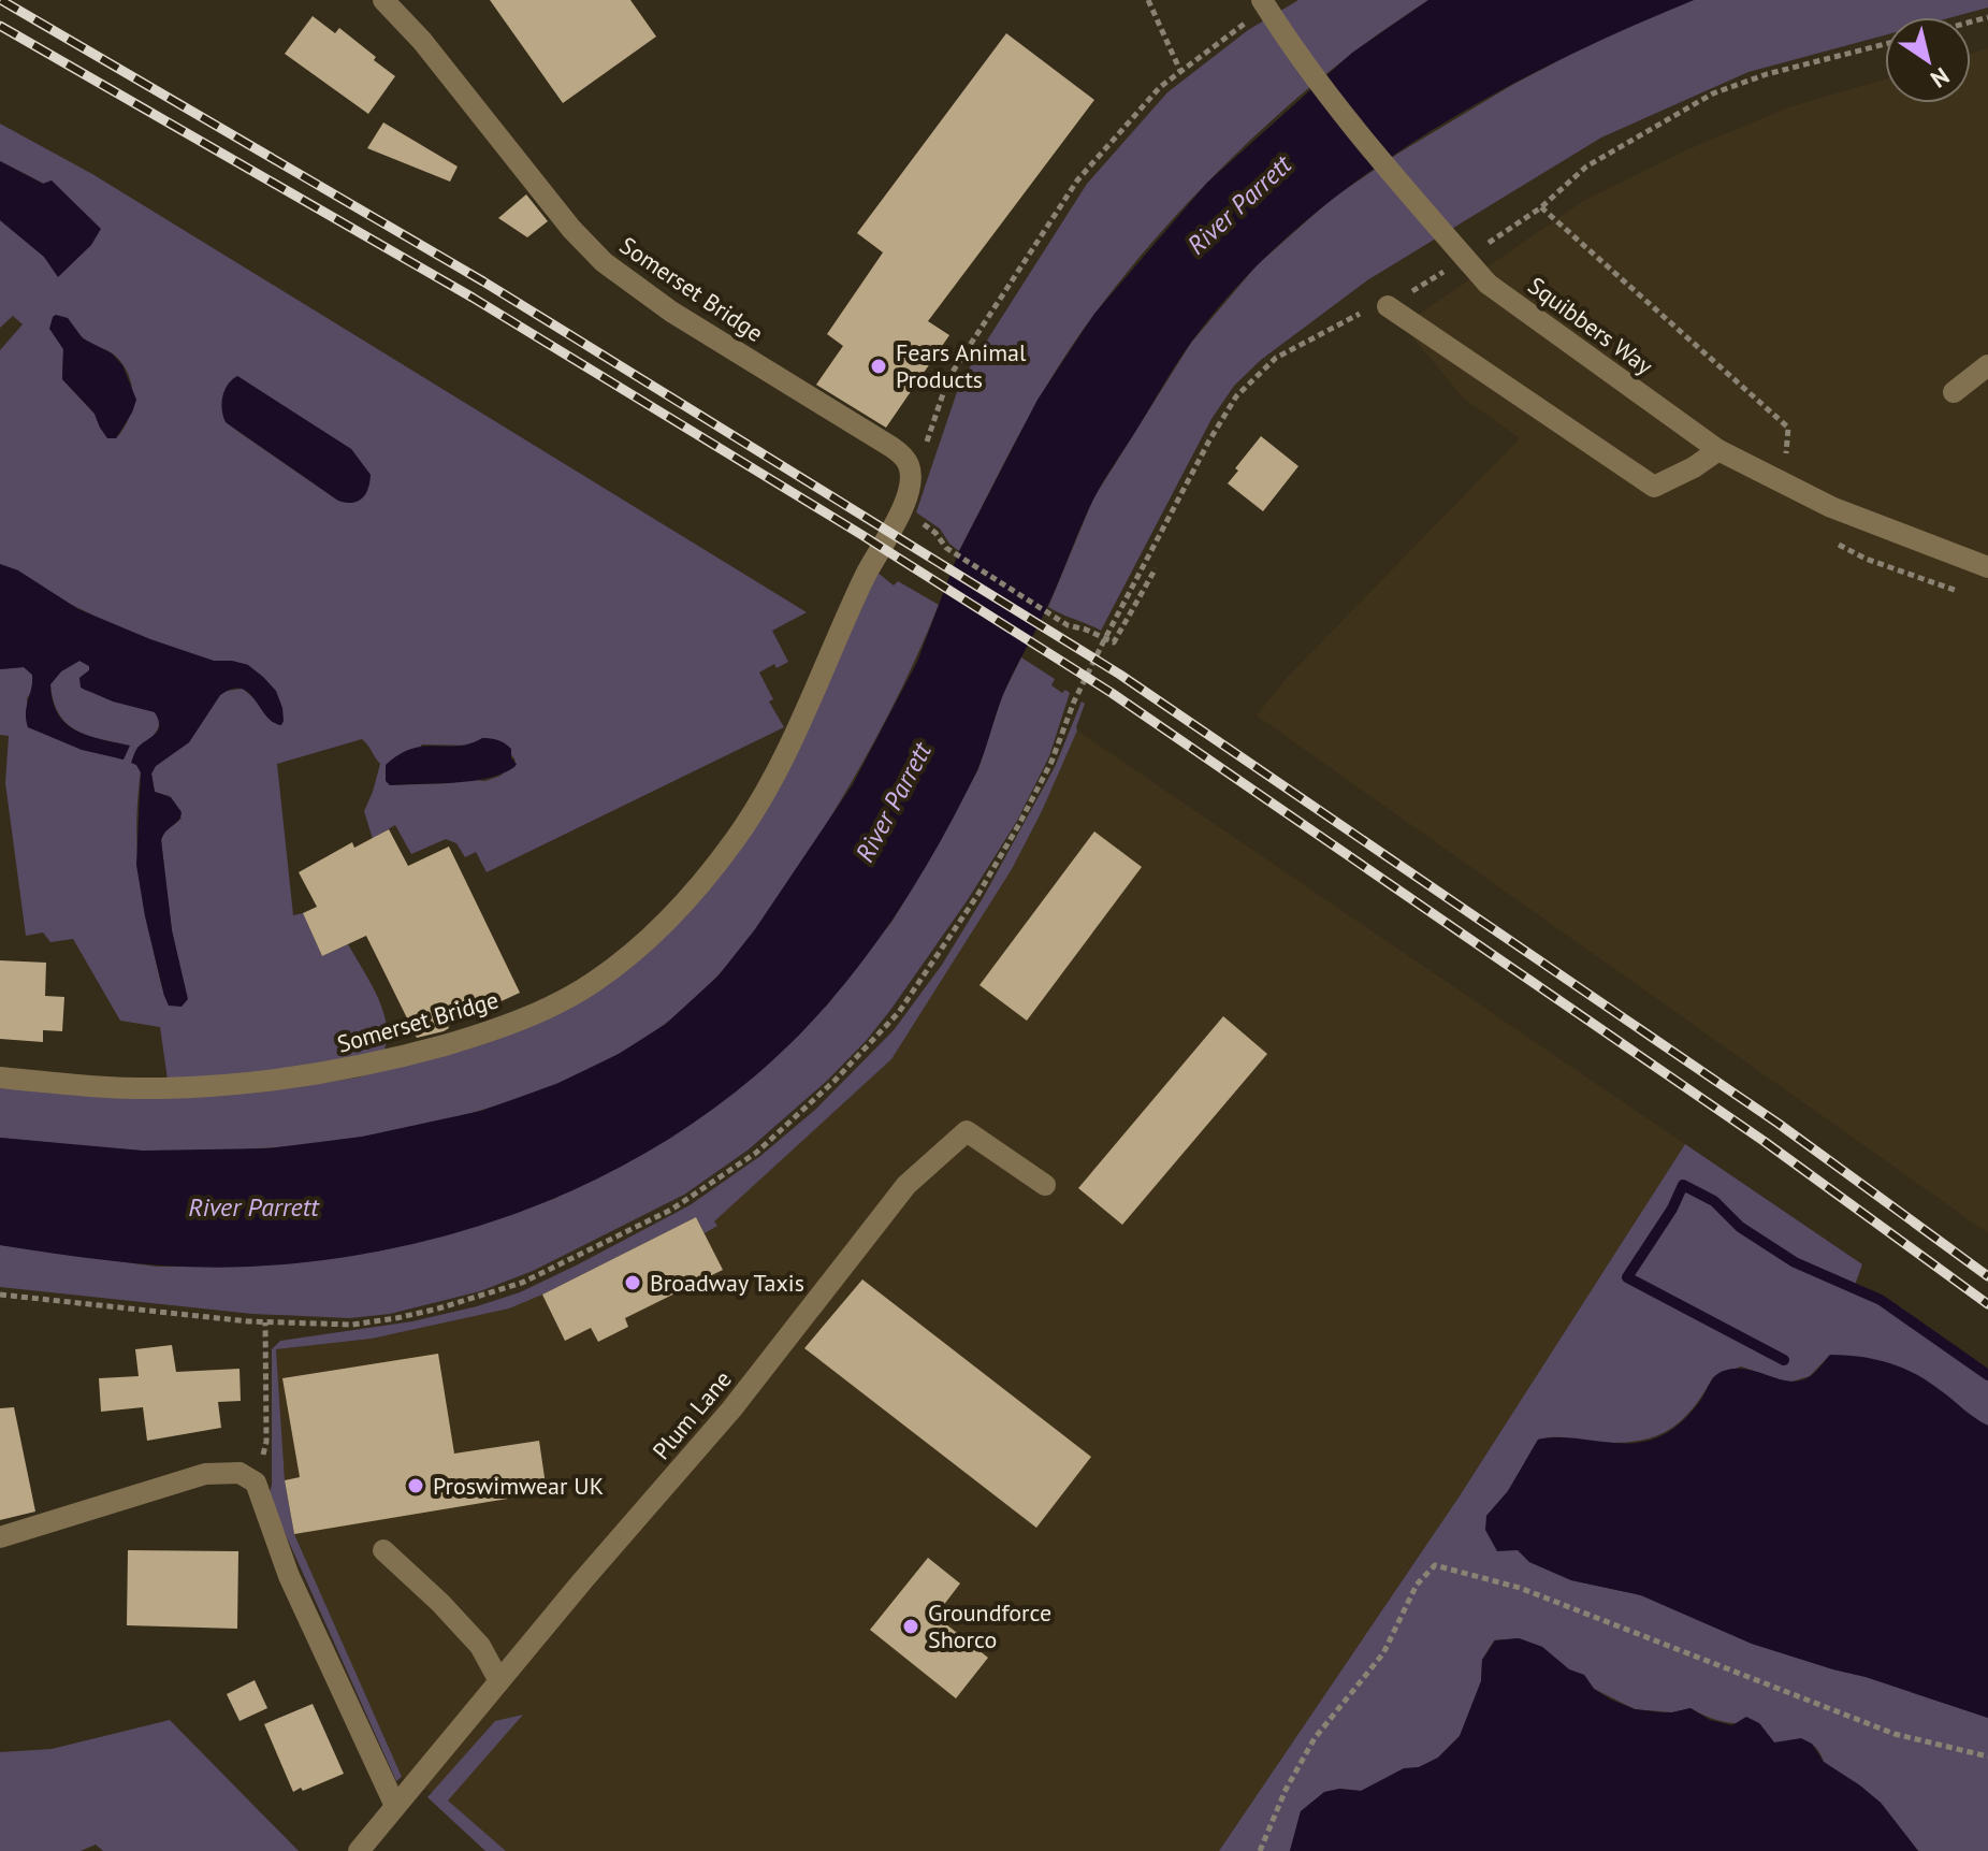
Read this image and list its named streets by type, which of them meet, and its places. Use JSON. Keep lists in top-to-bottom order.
{
  "streets": {
    "street": ["Somerset Bridge", "Squibbers Way", "Plum Lane"]
  },
  "water": ["River Parrett"],
  "places": [
    "Fears Animal Products",
    "Broadway Taxis",
    "Proswimwear UK",
    "Groundforce Shorco"
  ],
  "north": "bottom right"
}
